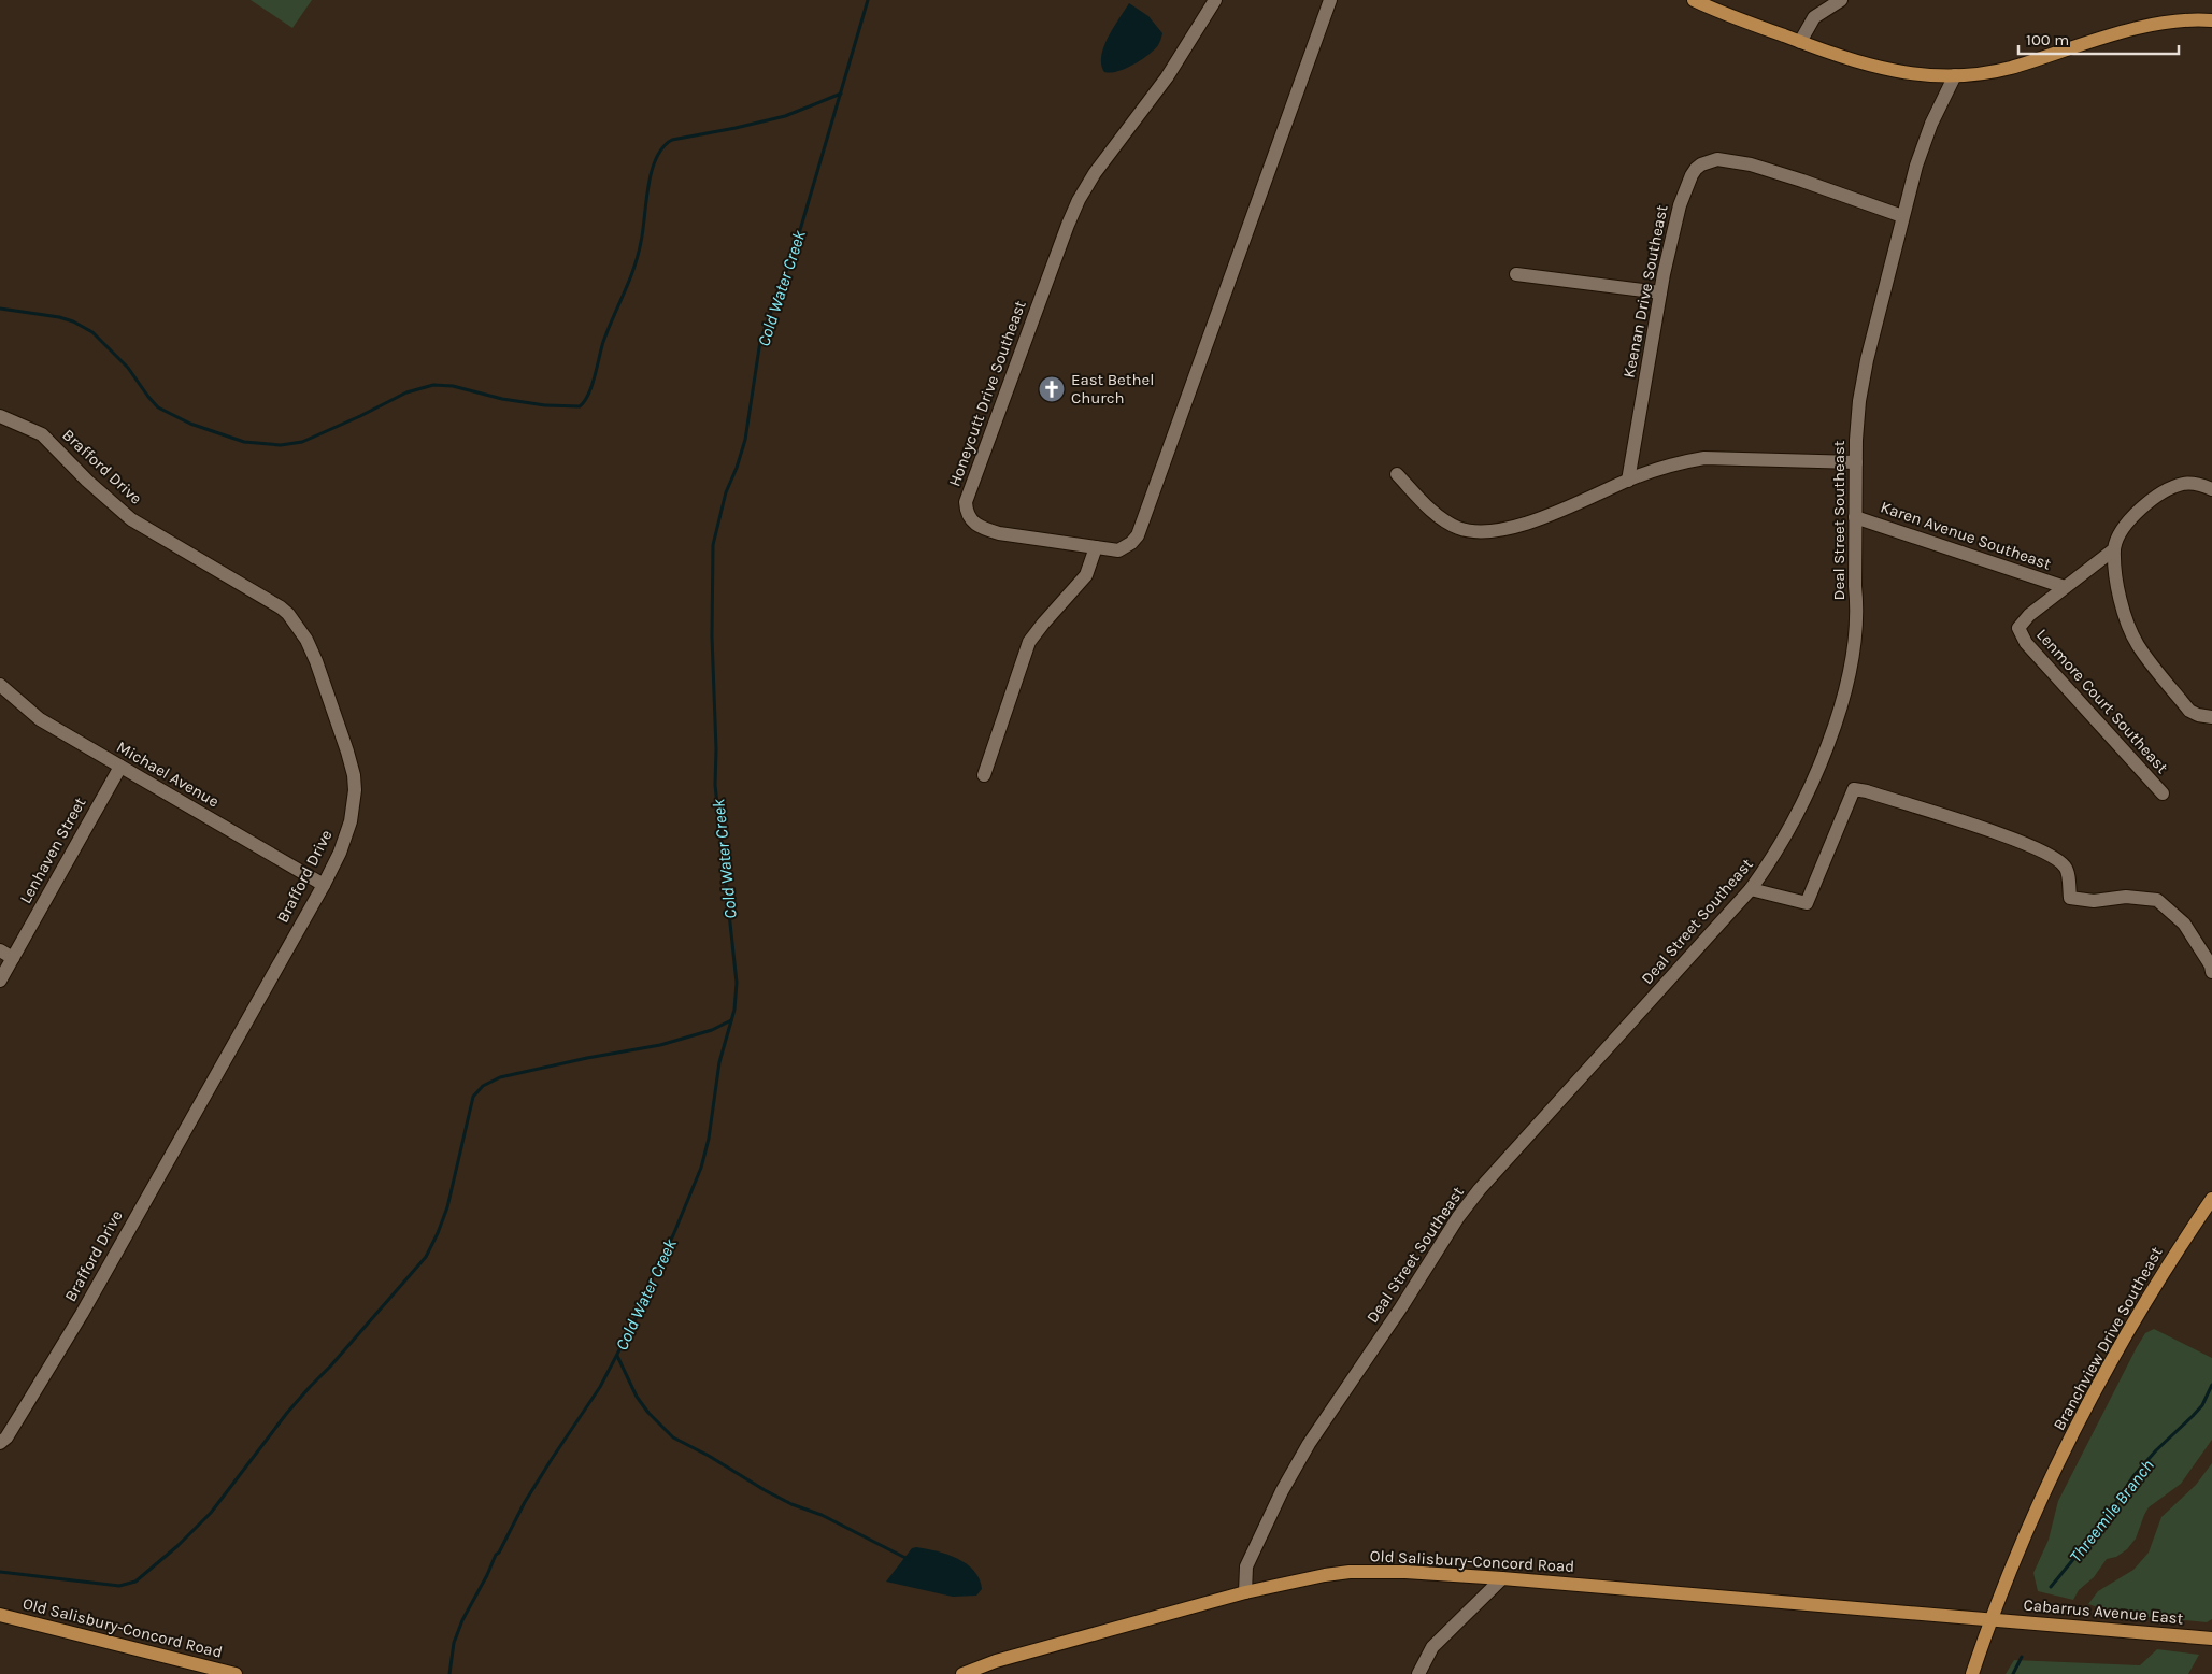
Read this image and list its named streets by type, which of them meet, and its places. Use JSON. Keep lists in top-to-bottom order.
{
  "streets": {
    "main road": ["Branchview Drive Southeast", "Old Salisbury-Concord Road", "Cabarrus Avenue East"],
    "street": [
      "Keenan Drive Southeast",
      "Honeycutt Drive Southeast",
      "Brafford Drive",
      "Deal Street Southeast",
      "Karen Avenue Southeast",
      "Lenmore Court Southeast",
      "Michael Avenue",
      "Lenhaven Street"
    ]
  },
  "crossings": [
    ["Keenan Drive Southeast", "Deal Street Southeast"],
    ["Brafford Drive", "Michael Avenue"],
    ["Deal Street Southeast", "Karen Avenue Southeast"],
    ["Deal Street Southeast", "Old Salisbury-Concord Road"],
    ["Karen Avenue Southeast", "Lenmore Court Southeast"],
    ["Michael Avenue", "Lenhaven Street"],
    ["Branchview Drive Southeast", "Old Salisbury-Concord Road"],
    ["Branchview Drive Southeast", "Cabarrus Avenue East"],
    ["Old Salisbury-Concord Road", "Cabarrus Avenue East"]
  ],
  "water": ["Cold Water Creek", "Threemile Branch"],
  "places": {
    "church": ["East Bethel Church"]
  },
  "scale_bar": "100 m"
}
